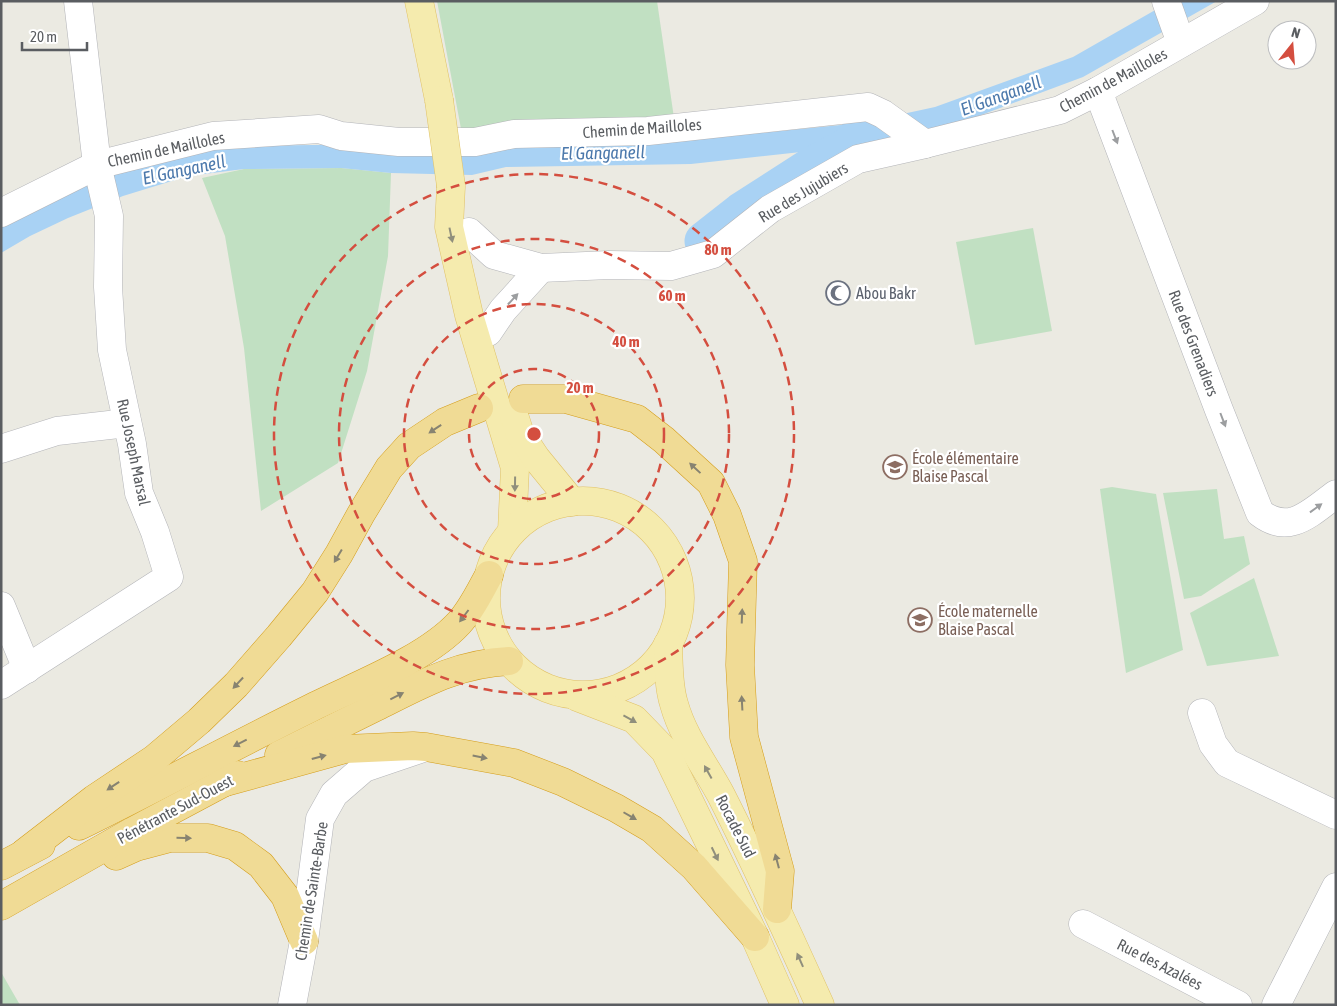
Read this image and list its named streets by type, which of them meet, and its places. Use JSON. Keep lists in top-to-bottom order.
{
  "streets": {
    "highway": ["Pénétrante Sud-Ouest"],
    "main road": ["Rocade Sud"],
    "street": [
      "Chemin de Mailloles",
      "Rue des Jujubiers",
      "Rue des Grenadiers",
      "Rue Joseph Marsal",
      "Chemin de Sainte-Barbe",
      "Rue des Azalées"
    ]
  },
  "crossings": [
    ["Chemin de Mailloles", "Rue des Jujubiers"],
    ["Chemin de Mailloles", "Rue des Grenadiers"],
    ["Chemin de Mailloles", "Rue Joseph Marsal"]
  ],
  "one_way": ["Rue des Grenadiers"],
  "water": ["El Ganganell"],
  "places": {
    "mosque": ["Abou Bakr"],
    "school or university": ["École élémentaire Blaise Pascal", "École maternelle Blaise Pascal"]
  },
  "scale_bar": "20 m",
  "north": "top",
  "rings": [
    "80 m",
    "60 m",
    "40 m",
    "20 m"
  ]
}
